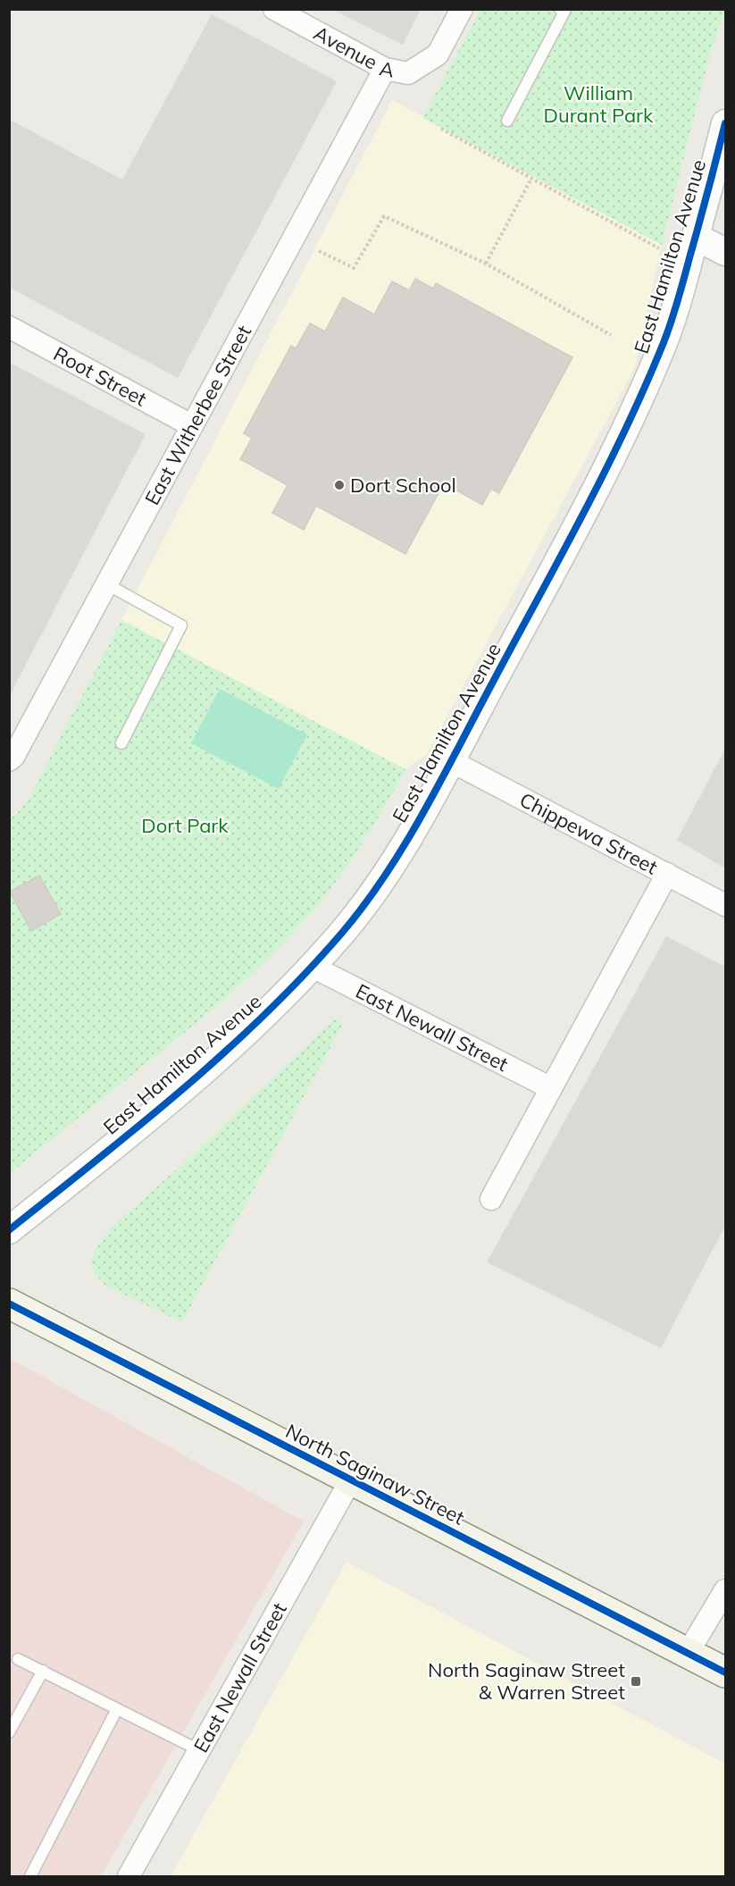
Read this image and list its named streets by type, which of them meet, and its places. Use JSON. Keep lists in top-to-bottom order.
{
  "streets": {
    "main road": ["North Saginaw Street"],
    "street": [
      "Avenue A",
      "East Hamilton Avenue",
      "Root Street",
      "East Witherbee Street",
      "Chippewa Street",
      "East Newall Street"
    ]
  },
  "crossings": [
    ["Avenue A", "East Witherbee Street"],
    ["East Hamilton Avenue", "Chippewa Street"],
    ["East Hamilton Avenue", "East Newall Street"],
    ["Root Street", "East Witherbee Street"],
    ["East Newall Street", "North Saginaw Street"]
  ],
  "parks": ["William Durant Park", "Dort Park"],
  "places": {
    "other": ["Dort School"],
    "transit": ["North Saginaw Street & Warren Street"]
  }
}
